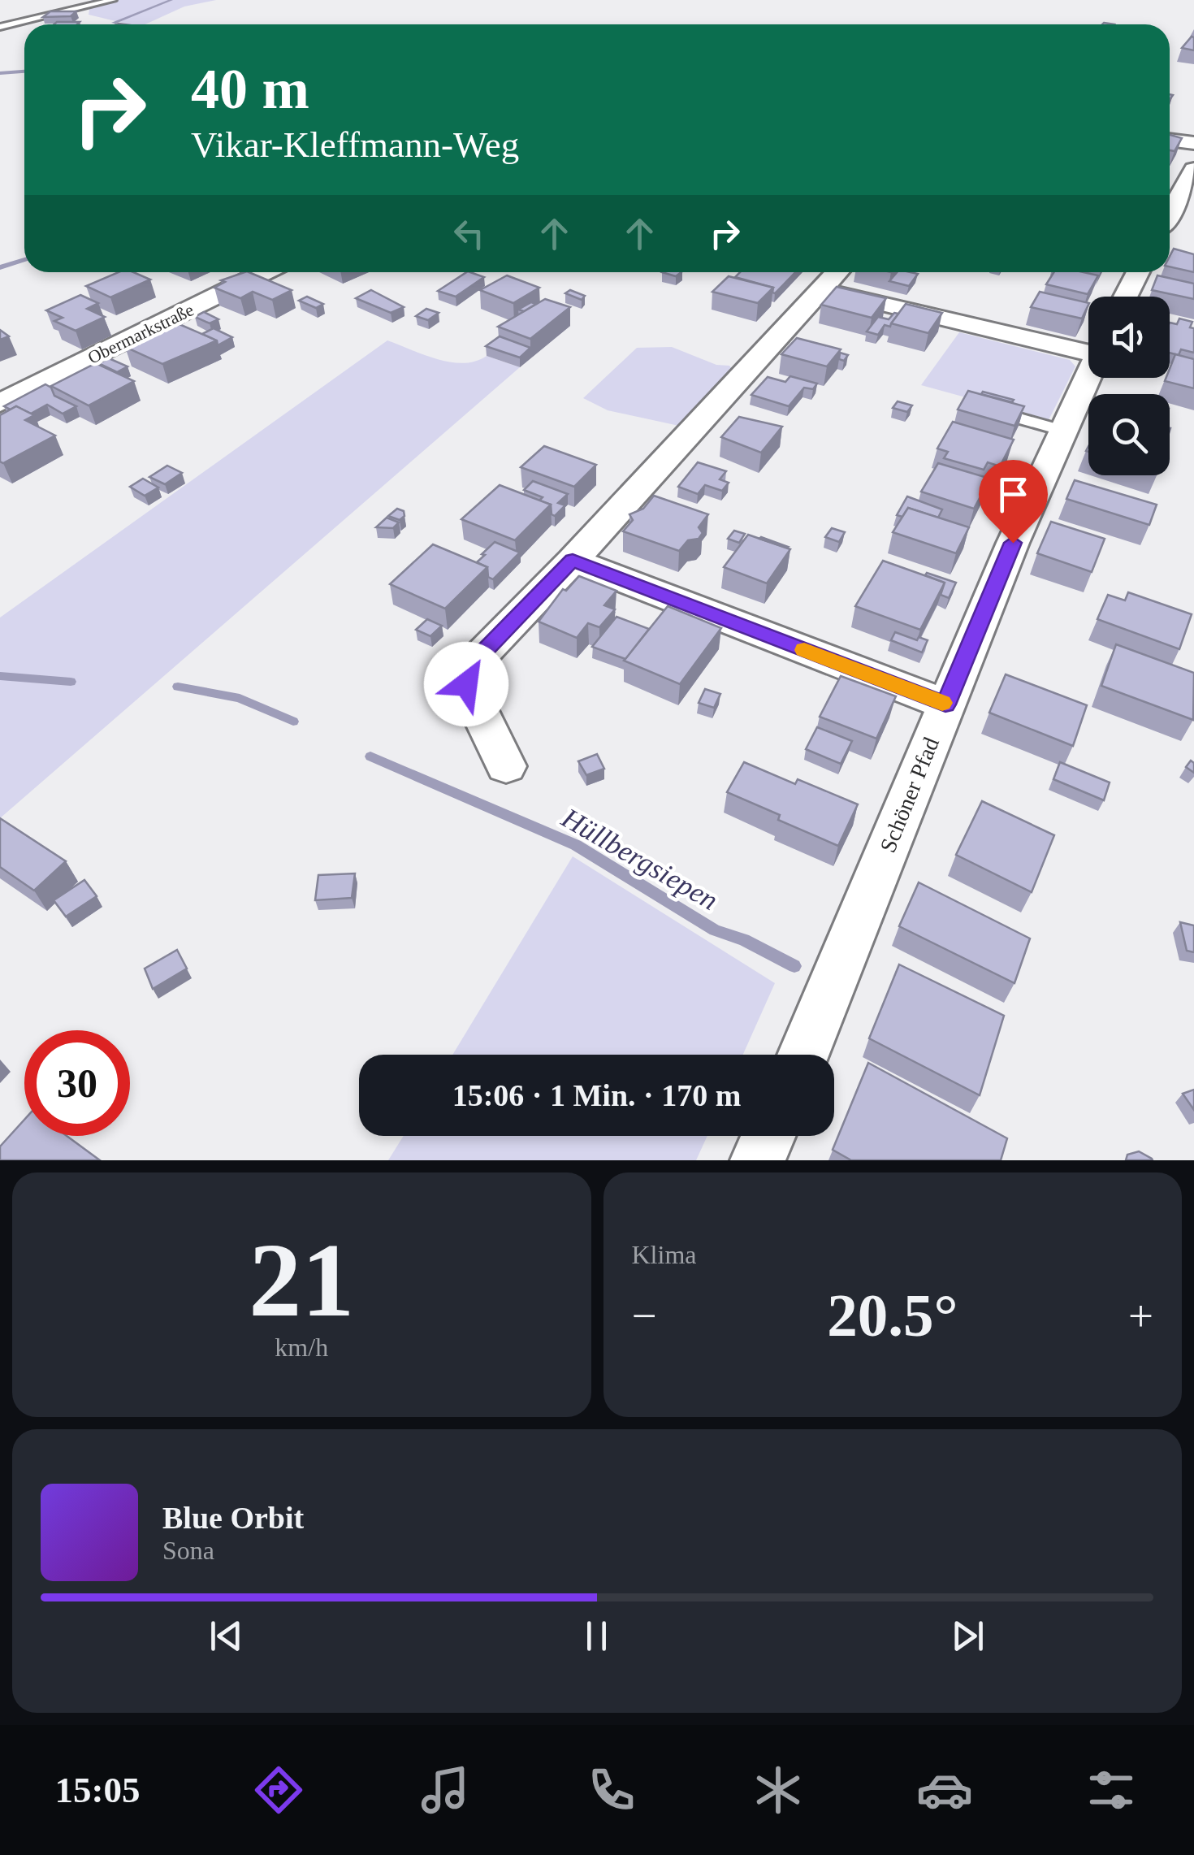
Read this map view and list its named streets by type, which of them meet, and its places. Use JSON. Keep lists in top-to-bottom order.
{
  "streets": {
    "street": ["Obermarkstraße", "Schöner Pfad"]
  },
  "water": ["Hüllbergsiepen"],
  "page": {
    "turn": ["40 m", "Vikar-Kleffmann-Weg"],
    "limit": "30",
    "trip": "15:06 · 1 Min. · 170 m",
    "tile": [
      ["21", "km/h"],
      "Klima"
    ],
    "heat": ["−", "20.5°", "+"],
    "song": ["Blue Orbit", "Sona"],
    "tabs": "15:05"
  }
}
